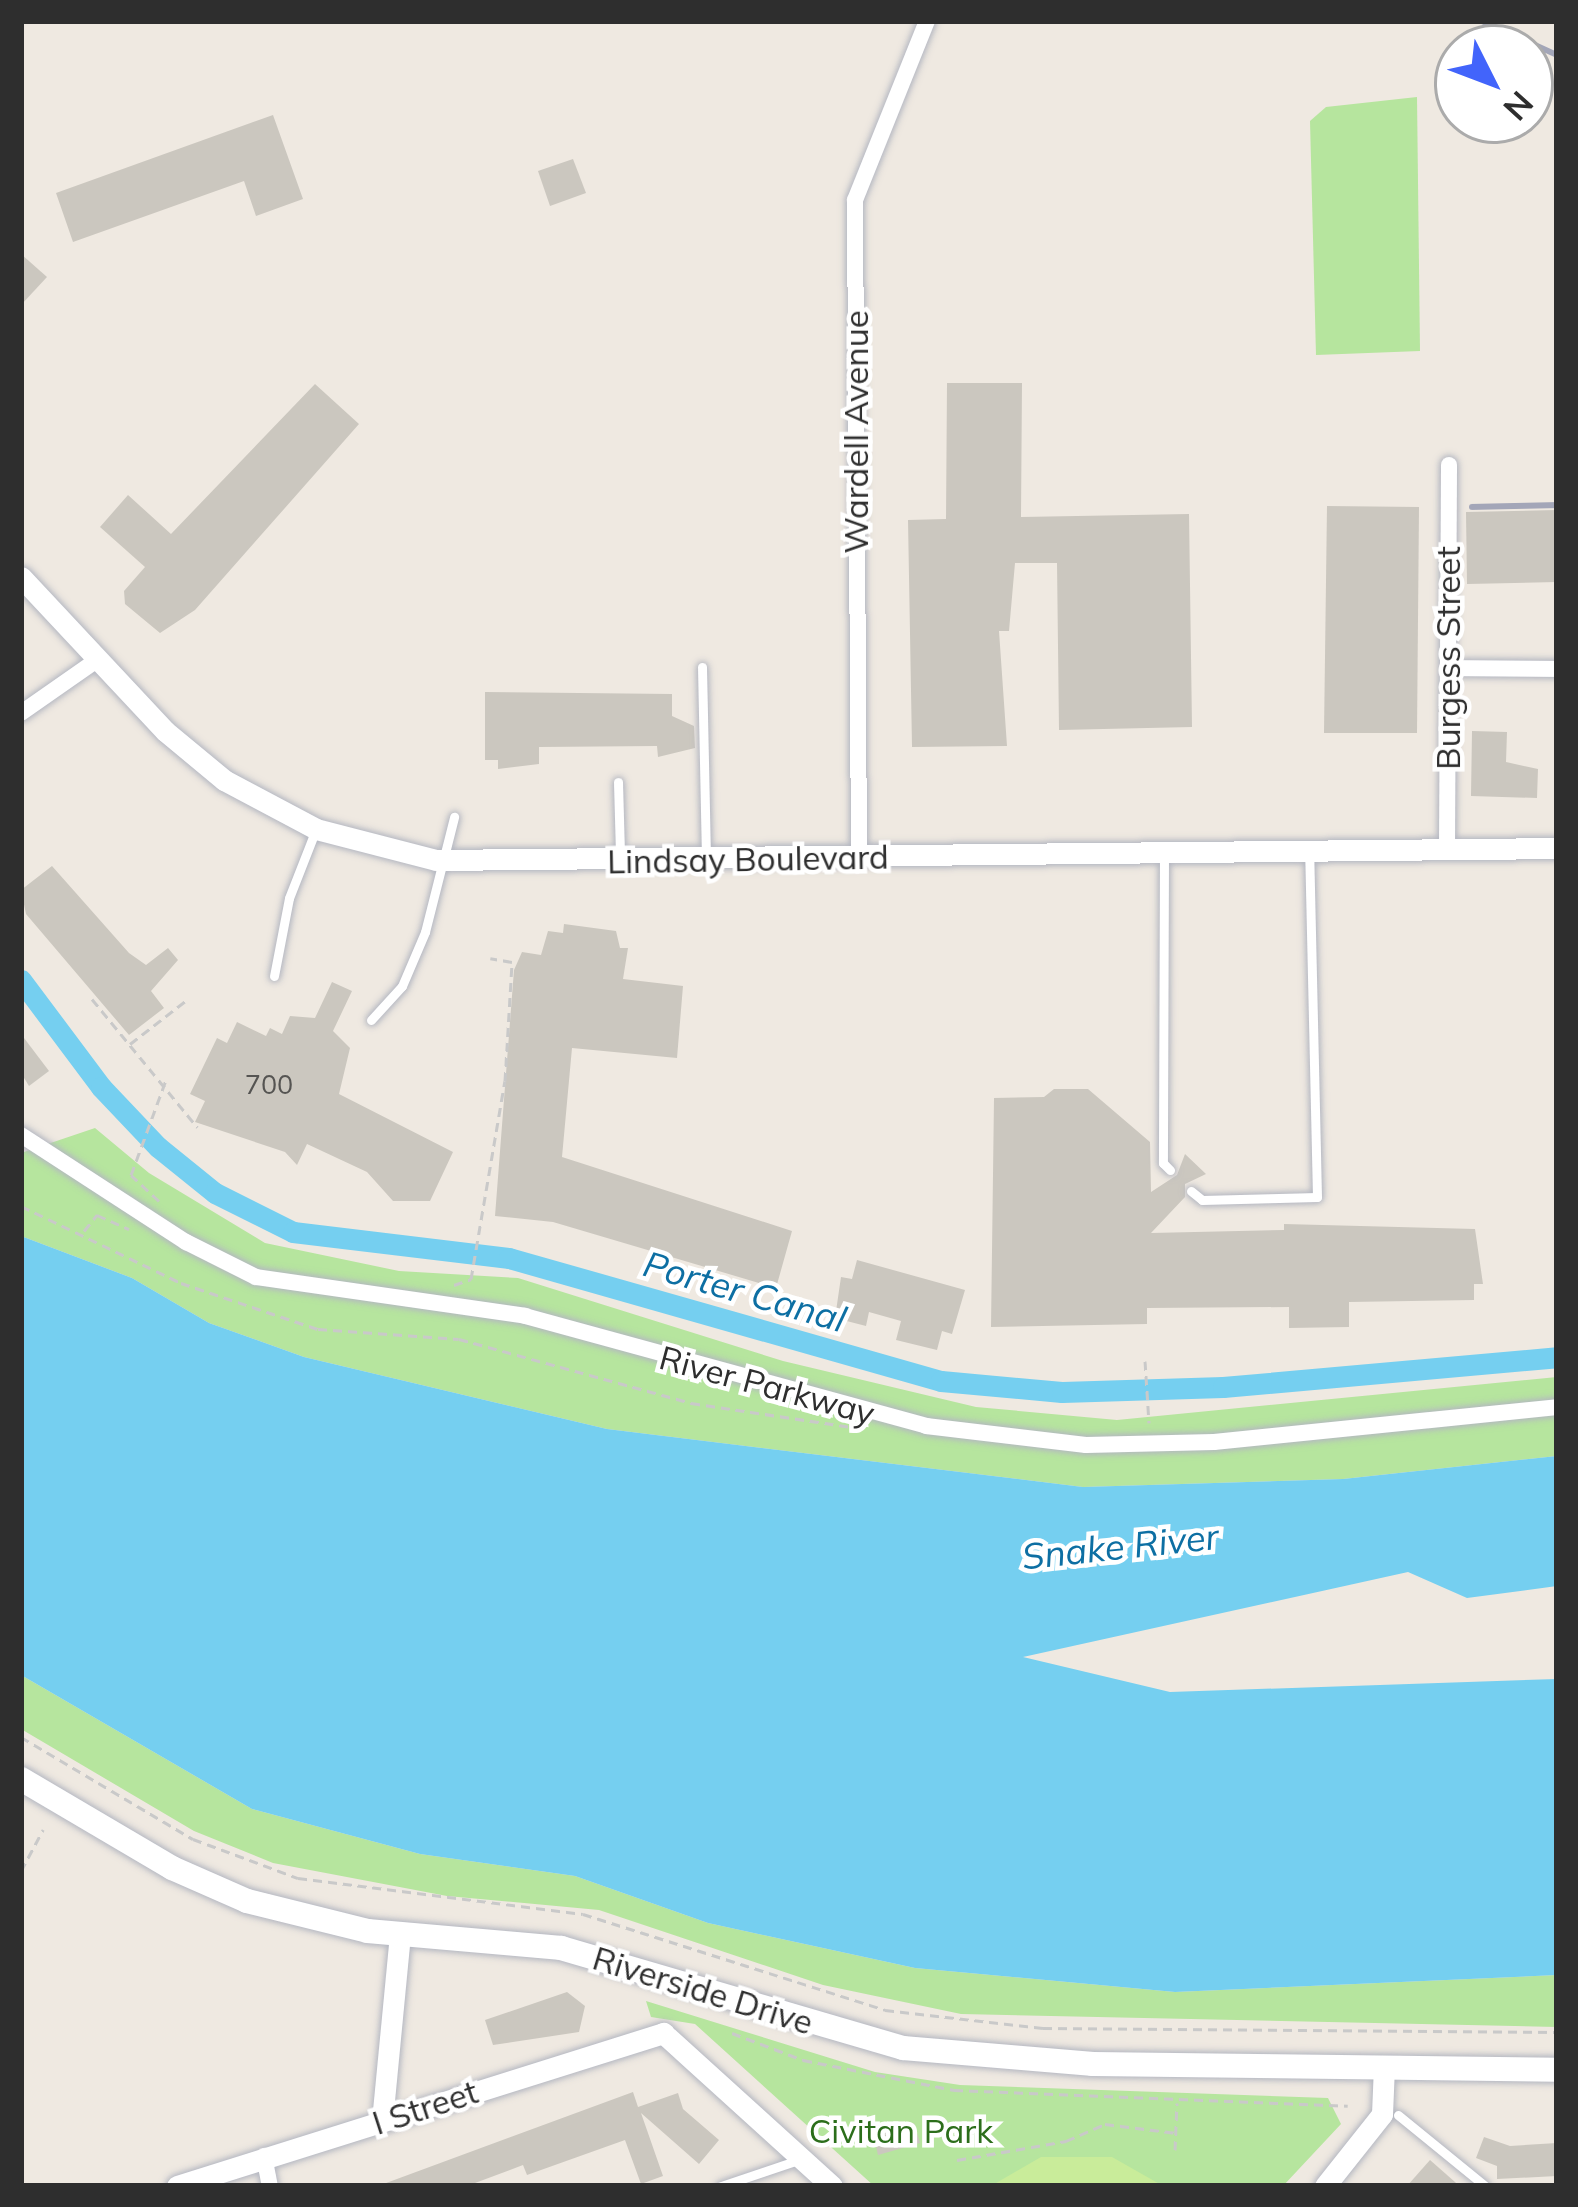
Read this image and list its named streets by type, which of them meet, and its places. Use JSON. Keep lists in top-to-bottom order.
{
  "streets": {
    "main road": ["Riverside Drive"],
    "street": [
      "Wardell Avenue",
      "Burgess Street",
      "Lindsay Boulevard",
      "River Parkway",
      "I Street"
    ]
  },
  "crossings": [
    ["Wardell Avenue", "Lindsay Boulevard"],
    ["Burgess Street", "Lindsay Boulevard"]
  ],
  "water": ["Porter Canal", "Snake River"],
  "parks": ["Civitan Park"],
  "house_numbers": ["700"],
  "north": "bottom right"
}
